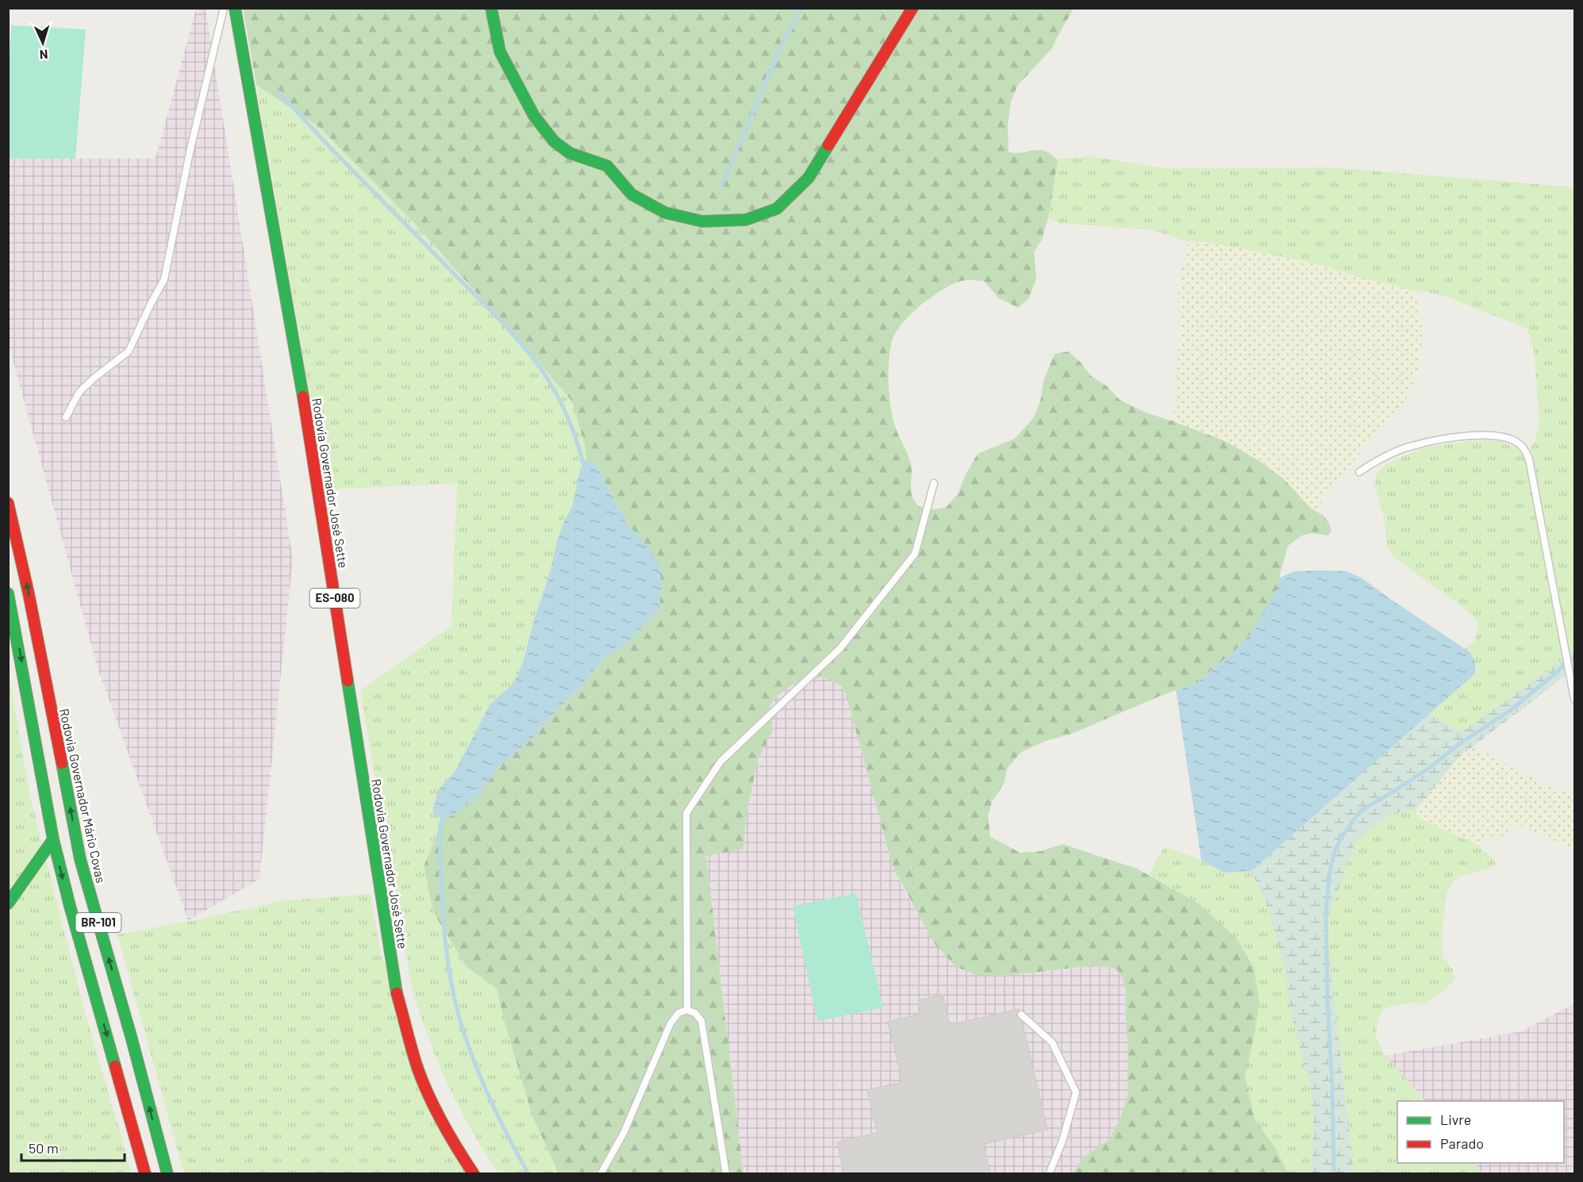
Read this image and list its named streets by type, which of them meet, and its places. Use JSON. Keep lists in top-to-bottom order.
{
  "streets": {
    "main road": [
      "Rodovia Governador José Sette",
      "ES-080",
      "Rodovia Governador Mário Covas",
      "BR-101"
    ]
  },
  "legend": ["Livre", "Parado"],
  "scale_bar": "50 m",
  "north": "bottom"
}
